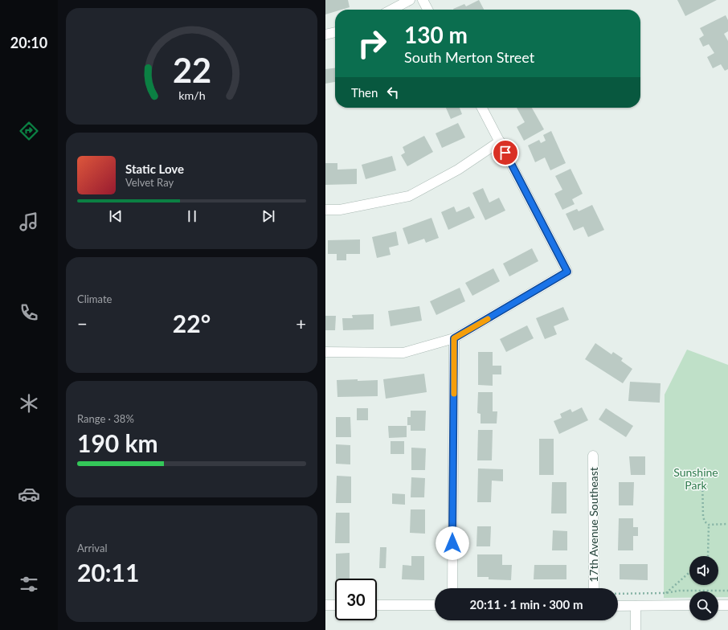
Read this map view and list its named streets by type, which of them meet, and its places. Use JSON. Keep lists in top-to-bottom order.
{
  "streets": {
    "street": ["17th Avenue Southeast"]
  },
  "parks": ["Sunshine Park"],
  "page": {
    "tabs": "20:10",
    "turn": ["130 m", "South Merton Street"],
    "then": "Then",
    "song": ["Static Love", "Velvet Ray"],
    "tile": [
      "Climate",
      ["Range · 38%", "190 km"],
      ["Arrival", "20:11"]
    ],
    "heat": ["−", "22°", "+"],
    "limit": "30",
    "trip": "20:11 · 1 min · 300 m",
    "gauge": ["22", "km/h"]
  }
}
